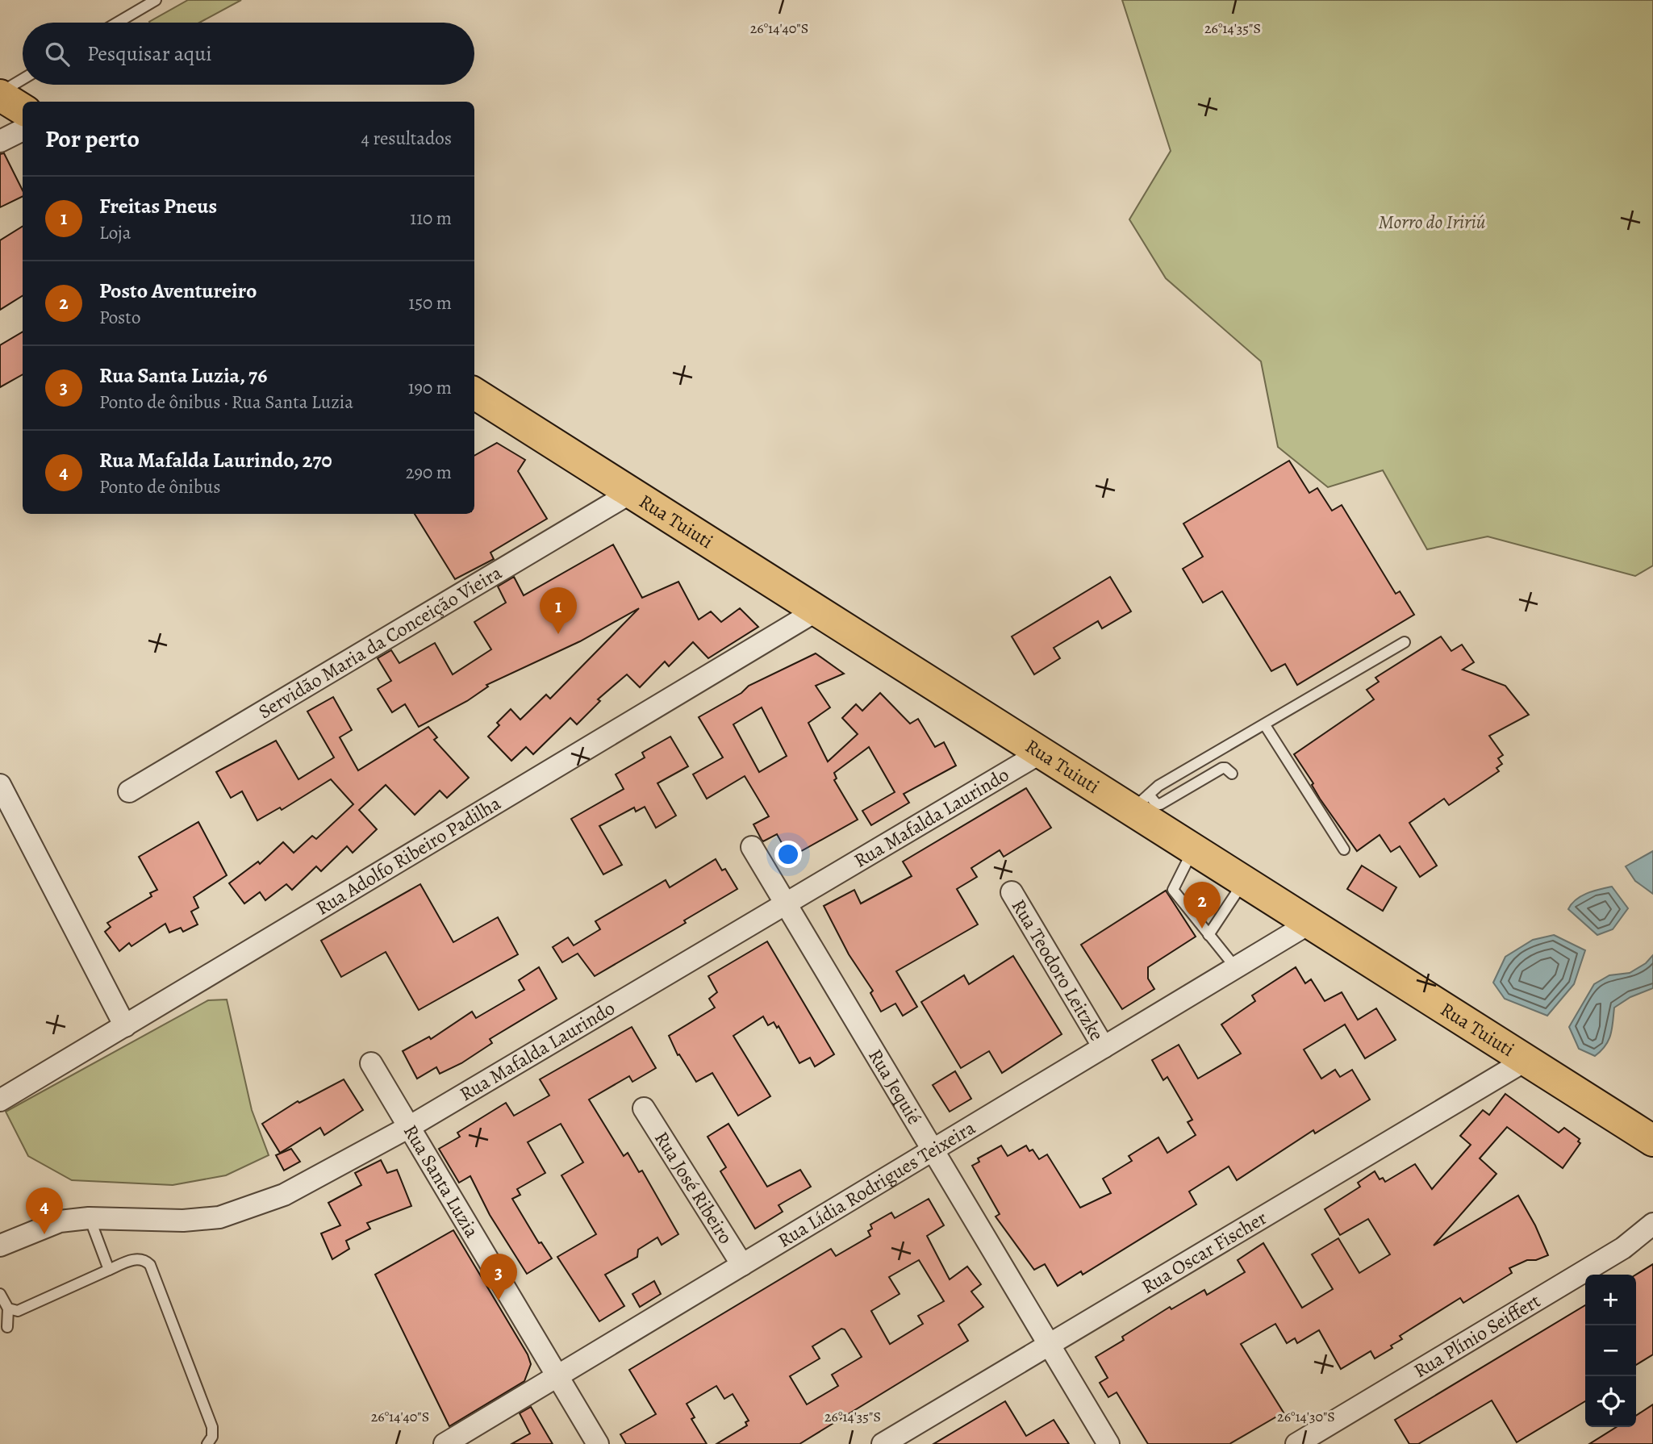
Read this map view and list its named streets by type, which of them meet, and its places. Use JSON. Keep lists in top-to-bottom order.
{
  "streets": {
    "main road": ["Rua Tuiuti"],
    "street": [
      "Servidão Maria da Conceição Vieira",
      "Rua Mafalda Laurindo",
      "Rua Adolfo Ribeiro Padilha",
      "Rua Teodoro Leitzke",
      "Rua Jequié",
      "Rua Santa Luzia",
      "Rua Lídia Rodrigues Teixeira",
      "Rua José Ribeiro",
      "Rua Oscar Fischer",
      "Rua Plínio Seiffert"
    ]
  },
  "crossings": [
    ["Rua Tuiuti", "Servidão Maria da Conceição Vieira"],
    ["Rua Tuiuti", "Rua Mafalda Laurindo"],
    ["Rua Tuiuti", "Rua Adolfo Ribeiro Padilha"],
    ["Rua Tuiuti", "Rua Lídia Rodrigues Teixeira"],
    ["Rua Tuiuti", "Rua Oscar Fischer"],
    ["Rua Mafalda Laurindo", "Rua Jequié"],
    ["Rua Mafalda Laurindo", "Rua Santa Luzia"],
    ["Rua Teodoro Leitzke", "Rua Lídia Rodrigues Teixeira"],
    ["Rua Jequié", "Rua Lídia Rodrigues Teixeira"],
    ["Rua Jequié", "Rua Oscar Fischer"],
    ["Rua Santa Luzia", "Rua Lídia Rodrigues Teixeira"],
    ["Rua Lídia Rodrigues Teixeira", "Rua José Ribeiro"]
  ],
  "parks": ["Morro do Iririú"],
  "page": {
    "search": "Pesquisar aqui",
    "heading": ["Por perto", "4 resultados"],
    "list": [
      {
        "mark": "1",
        "name": "Freitas Pneus",
        "note": "Loja",
        "value": "110 m"
      },
      {
        "mark": "2",
        "name": "Posto Aventureiro",
        "note": "Posto",
        "value": "150 m"
      },
      {
        "mark": "3",
        "name": "Rua Santa Luzia, 76",
        "note": "Ponto de ônibus · Rua Santa Luzia",
        "value": "190 m"
      },
      {
        "mark": "4",
        "name": "Rua Mafalda Laurindo, 270",
        "note": "Ponto de ônibus",
        "value": "290 m"
      }
    ],
    "pins": [
      "1",
      "2",
      "4",
      "3"
    ],
    "map_buttons": ["+", "−"]
  },
  "coordinates": ["26°14'40\"S", "26°14'35\"S", "26°14'30\"S"]
}
